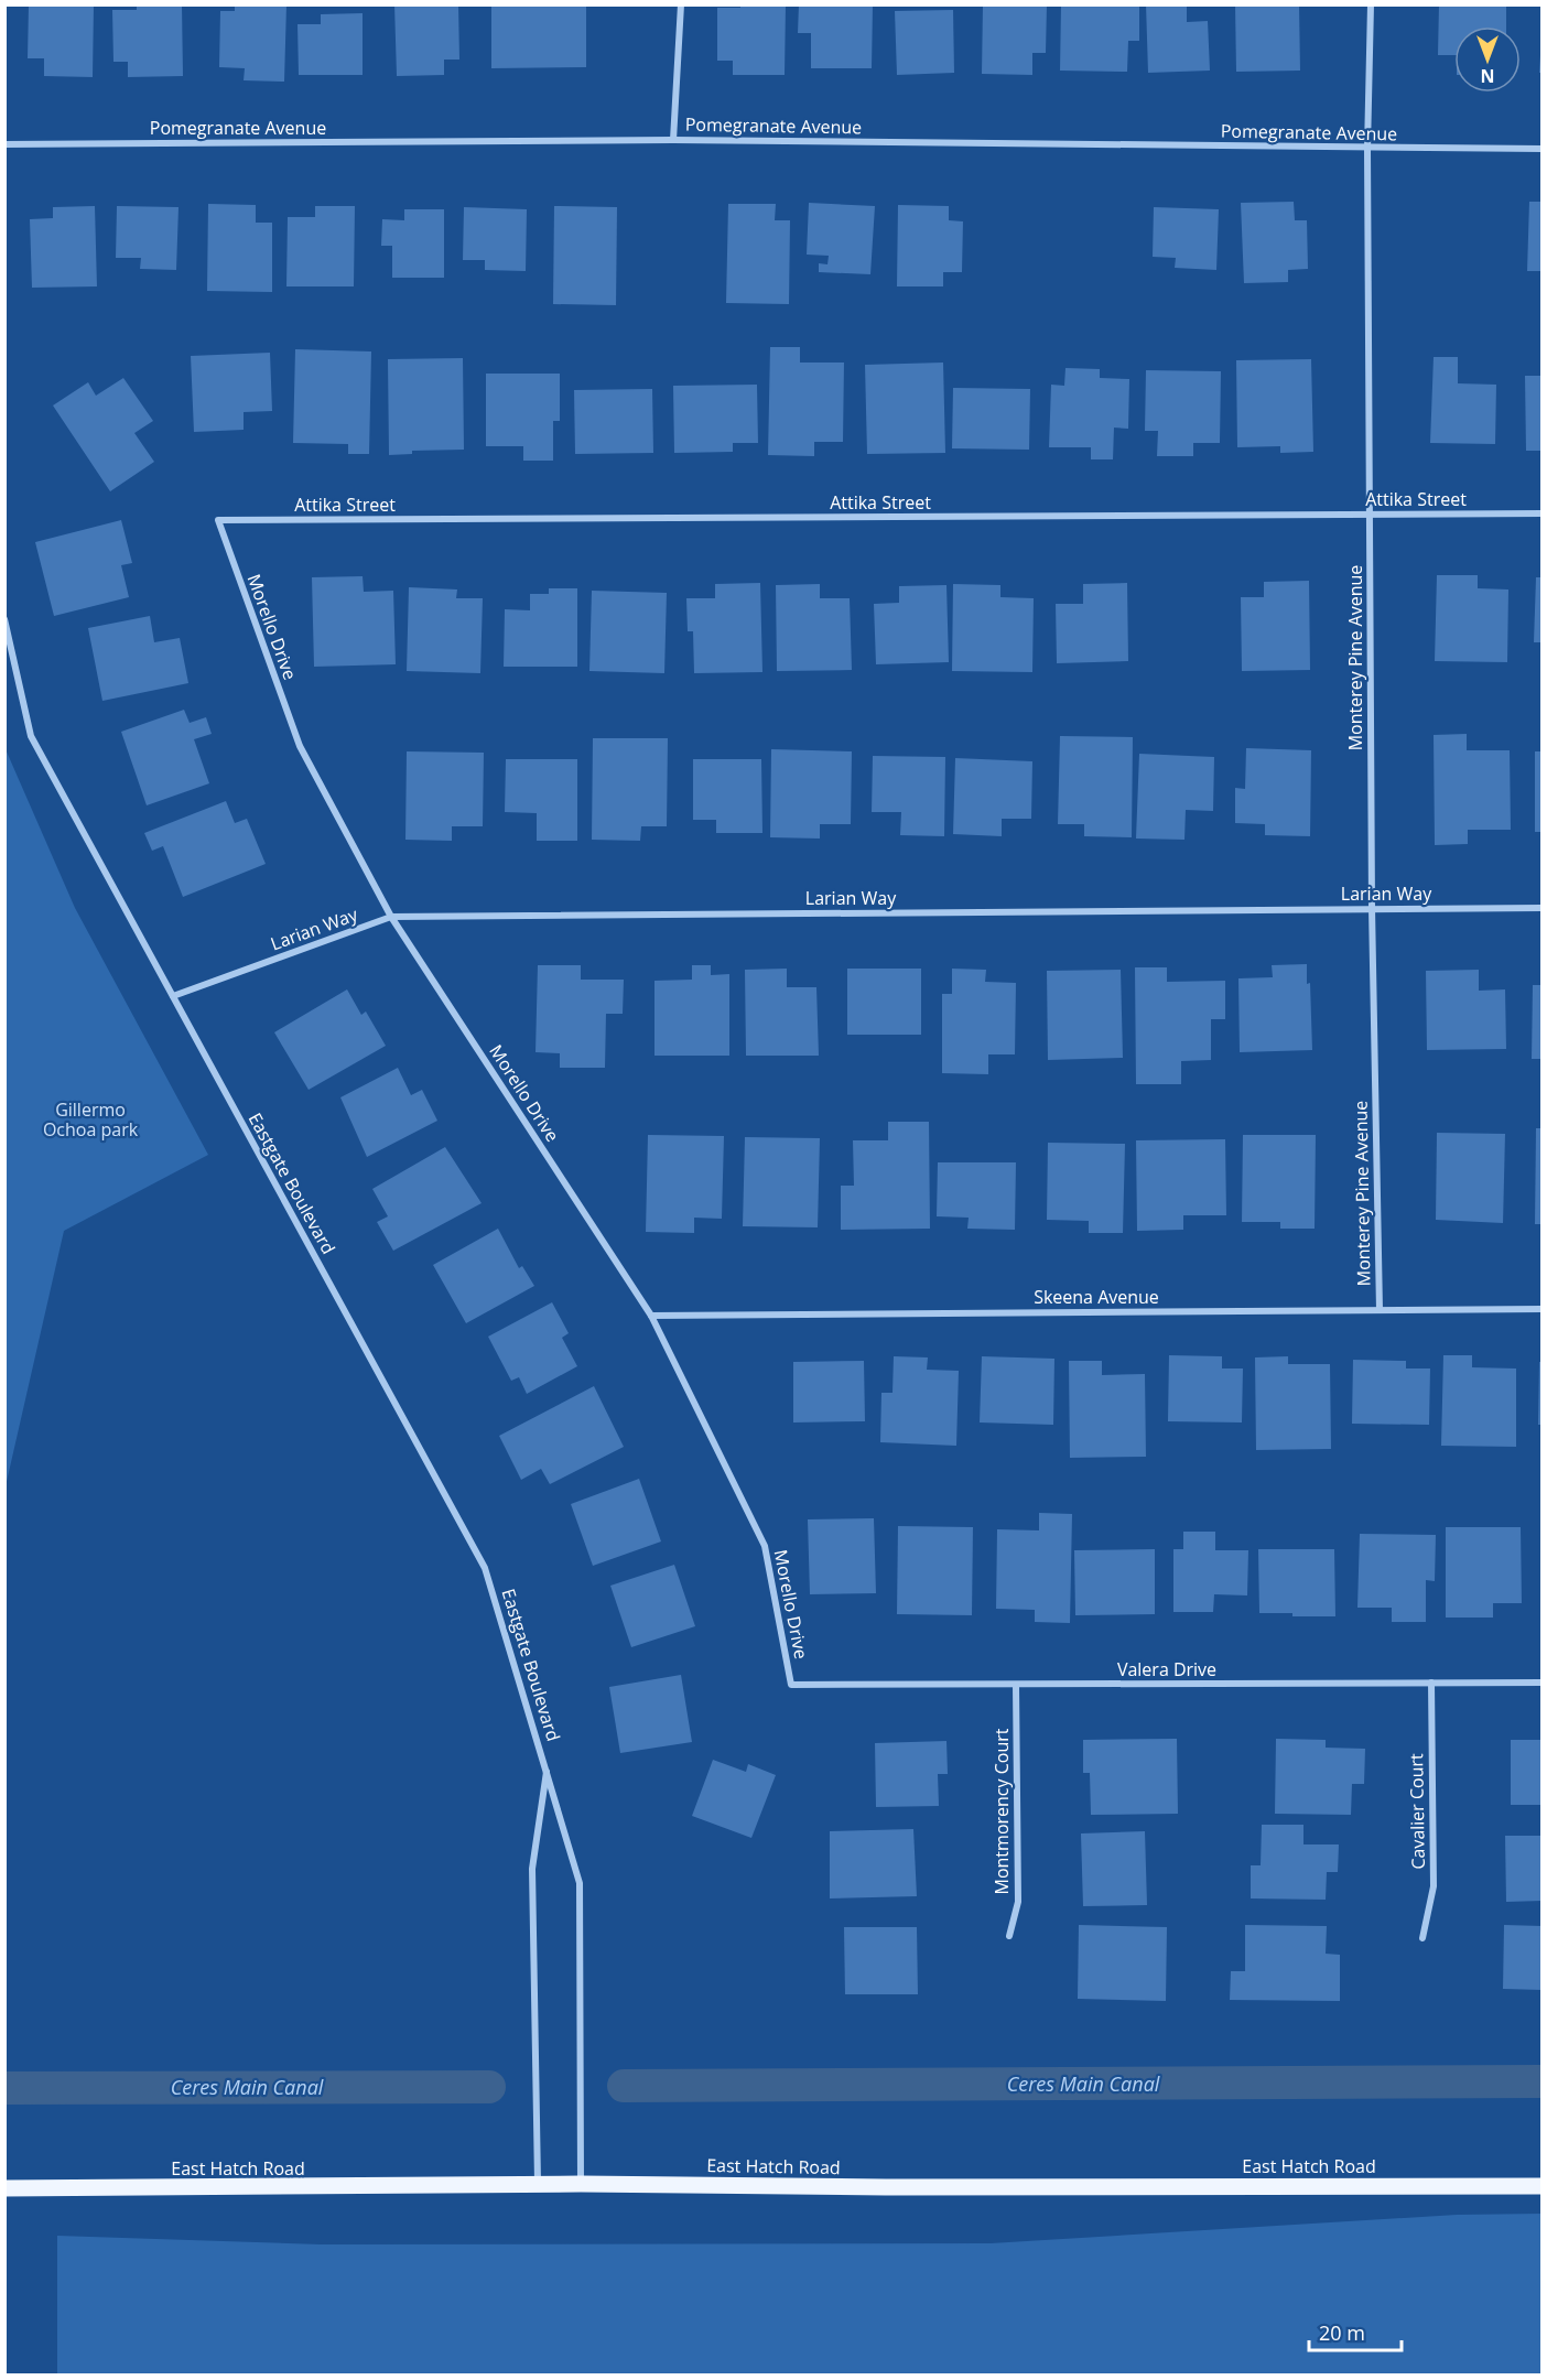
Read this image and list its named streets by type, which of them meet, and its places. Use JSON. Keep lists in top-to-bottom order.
{
  "streets": {
    "main road": ["East Hatch Road"],
    "street": [
      "Pomegranate Avenue",
      "Attika Street",
      "Morello Drive",
      "Monterey Pine Avenue",
      "Larian Way",
      "Eastgate Boulevard",
      "Skeena Avenue",
      "Valera Drive",
      "Montmorency Court",
      "Cavalier Court"
    ]
  },
  "crossings": [
    ["Pomegranate Avenue", "Monterey Pine Avenue"],
    ["Attika Street", "Morello Drive"],
    ["Attika Street", "Monterey Pine Avenue"],
    ["Morello Drive", "Larian Way"],
    ["Morello Drive", "Skeena Avenue"],
    ["Morello Drive", "Valera Drive"],
    ["Monterey Pine Avenue", "Larian Way"],
    ["Monterey Pine Avenue", "Skeena Avenue"],
    ["Larian Way", "Eastgate Boulevard"],
    ["Eastgate Boulevard", "East Hatch Road"],
    ["Valera Drive", "Montmorency Court"],
    ["Valera Drive", "Cavalier Court"]
  ],
  "water": ["Ceres Main Canal"],
  "parks": ["Gillermo Ochoa park"],
  "scale_bar": "20 m",
  "north": "bottom"
}
